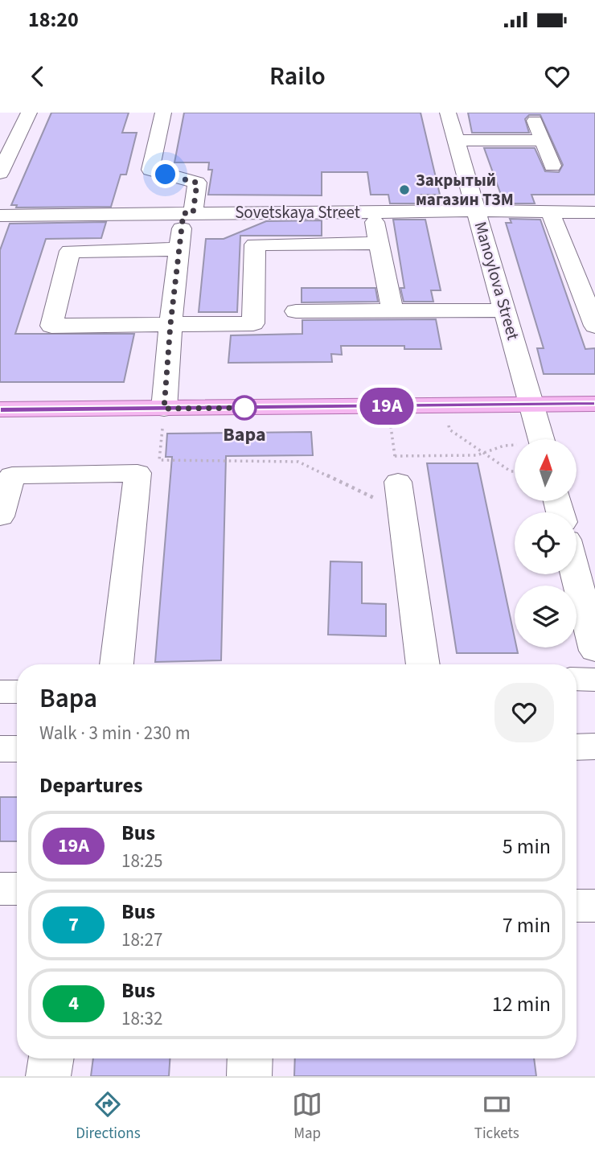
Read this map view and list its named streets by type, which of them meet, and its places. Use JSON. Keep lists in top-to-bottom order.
{
  "streets": {
    "street": ["Sovetskaya Street", "Manoylova Street"]
  },
  "crossings": [
    ["Sovetskaya Street", "Manoylova Street"]
  ],
  "places": ["Закрытый магазин ТЗМ", "Вара"],
  "lines": ["bus line 19А"],
  "north": "top",
  "page": {
    "status": "18:20",
    "header": "Railo",
    "on_map": "19А",
    "heading": [
      ["Вара", "Walk · 3 min · 230 m"],
      "Departures"
    ],
    "list": [
      {
        "mark": "19А",
        "name": "Bus",
        "note": "18:25",
        "value": "5 min"
      },
      {
        "mark": "7",
        "name": "Bus",
        "note": "18:27",
        "value": "7 min"
      },
      {
        "mark": "4",
        "name": "Bus",
        "note": "18:32",
        "value": "12 min"
      }
    ],
    "tabs": ["Directions", "Map", "Tickets"]
  }
}
